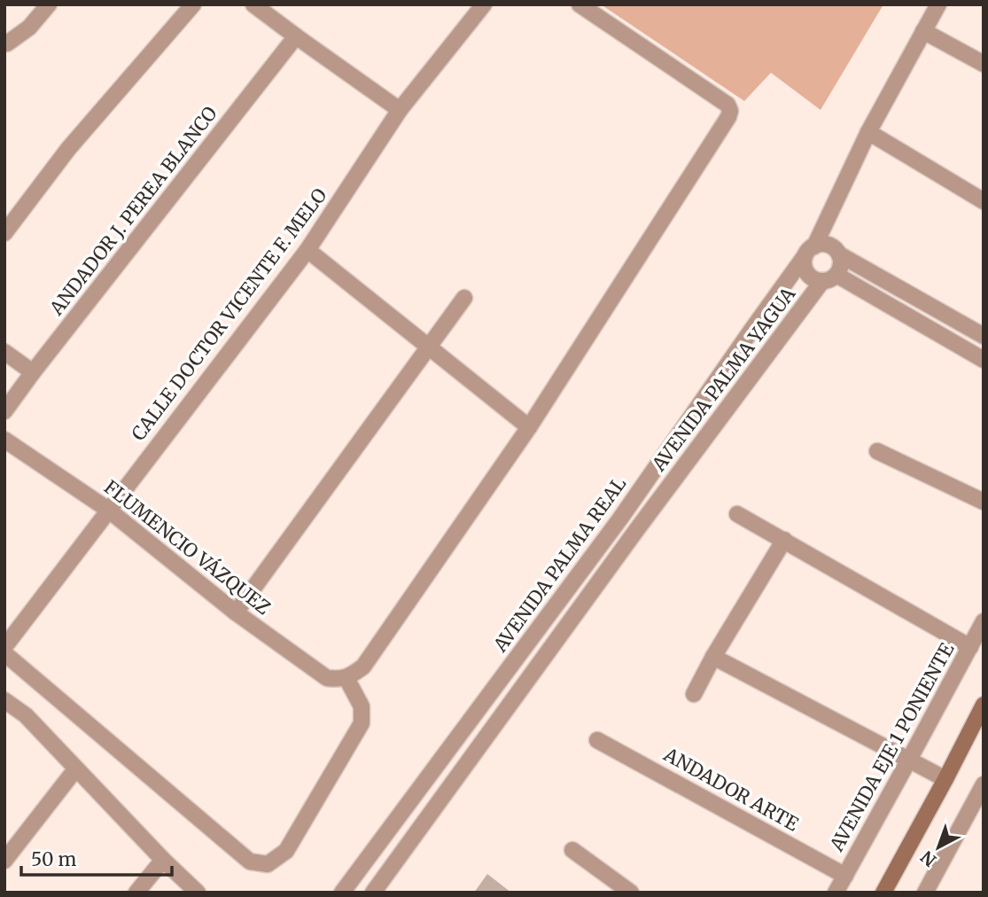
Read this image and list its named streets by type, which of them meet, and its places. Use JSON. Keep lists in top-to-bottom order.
{
  "streets": {
    "street": [
      "ANDADOR J. PEREA BLANCO",
      "CALLE DOCTOR VICENTE F. MELO",
      "AVENIDA PALMA YAGUA",
      "FLUMENCIO VÁZQUEZ",
      "AVENIDA PALMA REAL",
      "AVENIDA EJE 1 PONIENTE",
      "ANDADOR ARTE"
    ]
  },
  "crossings": [
    ["CALLE DOCTOR VICENTE F. MELO", "FLUMENCIO VÁZQUEZ"],
    ["AVENIDA PALMA YAGUA", "AVENIDA PALMA REAL"],
    ["AVENIDA EJE 1 PONIENTE", "ANDADOR ARTE"]
  ],
  "scale_bar": "50 m",
  "north": "bottom left"
}
